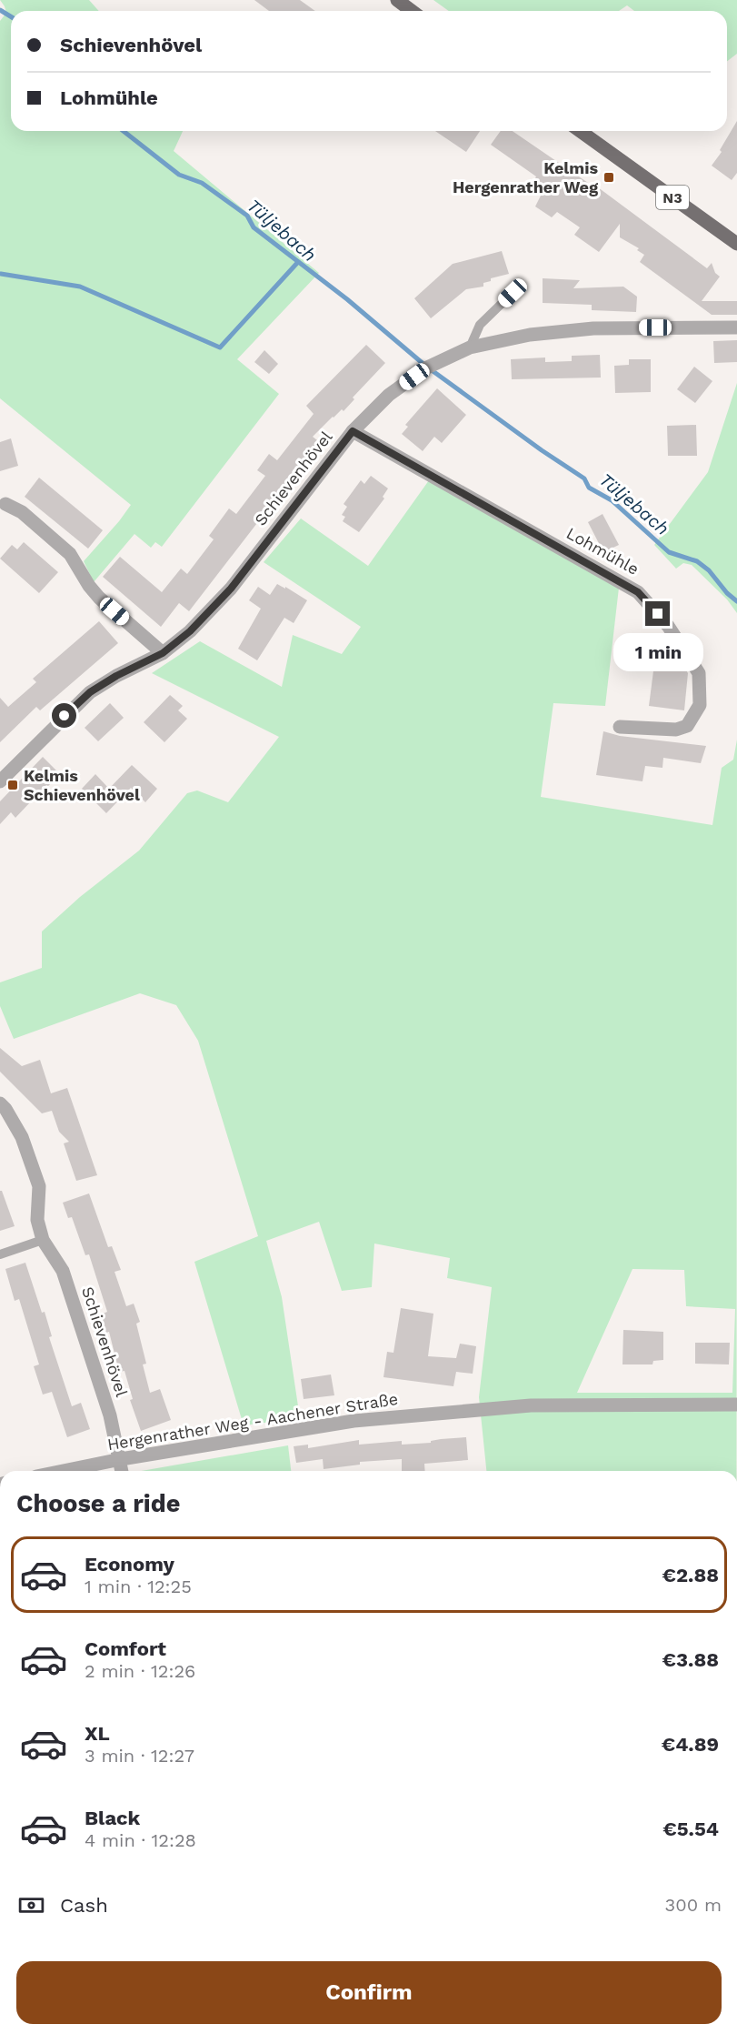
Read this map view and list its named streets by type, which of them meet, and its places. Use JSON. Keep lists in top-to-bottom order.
{
  "streets": {
    "main road": ["N3"],
    "street": ["Schievenhövel", "Lohmühle", "Hergenrather Weg - Aachener Straße"]
  },
  "crossings": [
    ["Schievenhövel", "Lohmühle"],
    ["Schievenhövel", "Hergenrather Weg - Aachener Straße"]
  ],
  "water": ["Tüljebach"],
  "places": {
    "transit": ["Kelmis Hergenrather Weg", "Kelmis Schievenhövel"]
  },
  "page": {
    "banner": ["Schievenhövel", "Lohmühle"],
    "bubble": "1 min",
    "heading": "Choose a ride",
    "list": [
      {
        "name": "Economy",
        "note": "1 min · 12:25",
        "value": "€2.88"
      },
      {
        "name": "Comfort",
        "note": "2 min · 12:26",
        "value": "€3.88"
      },
      {
        "name": "XL",
        "note": "3 min · 12:27",
        "value": "€4.89"
      },
      {
        "name": "Black",
        "note": "4 min · 12:28",
        "value": "€5.54"
      }
    ],
    "pay": ["Cash", "300 m"],
    "buttons": "Confirm"
  }
}
